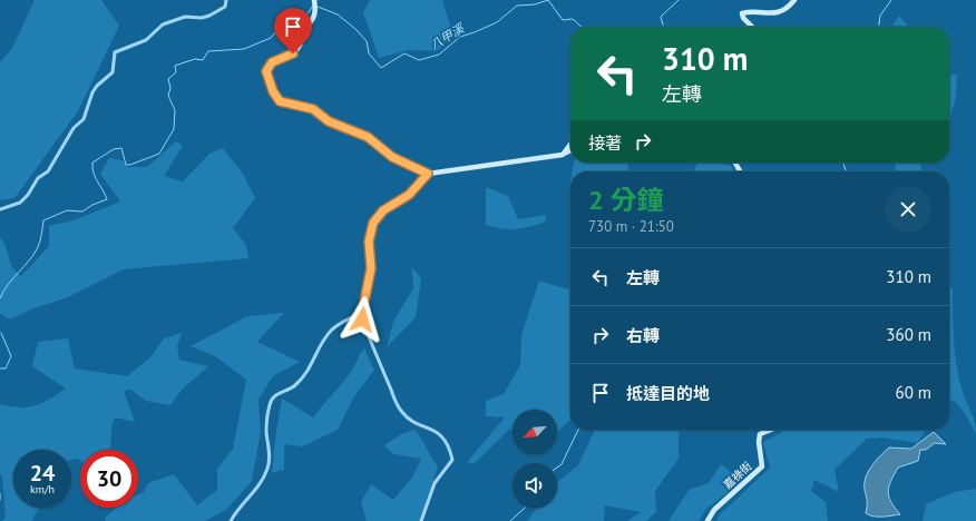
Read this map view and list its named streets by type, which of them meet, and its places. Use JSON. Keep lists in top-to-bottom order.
{
  "streets": {
    "street": ["嘉祿街"]
  },
  "water": ["八甲溪"],
  "north": "bottom left",
  "page": {
    "turn": ["310 m", "左轉"],
    "then": "接著",
    "heading": ["2 分鐘", "730 m · 21:50"],
    "list": [
      {
        "name": "左轉",
        "value": "310 m"
      },
      {
        "name": "右轉",
        "value": "360 m"
      },
      {
        "name": "抵達目的地",
        "value": "60 m"
      }
    ],
    "speed": "24 km/h",
    "limit": "30"
  }
}
